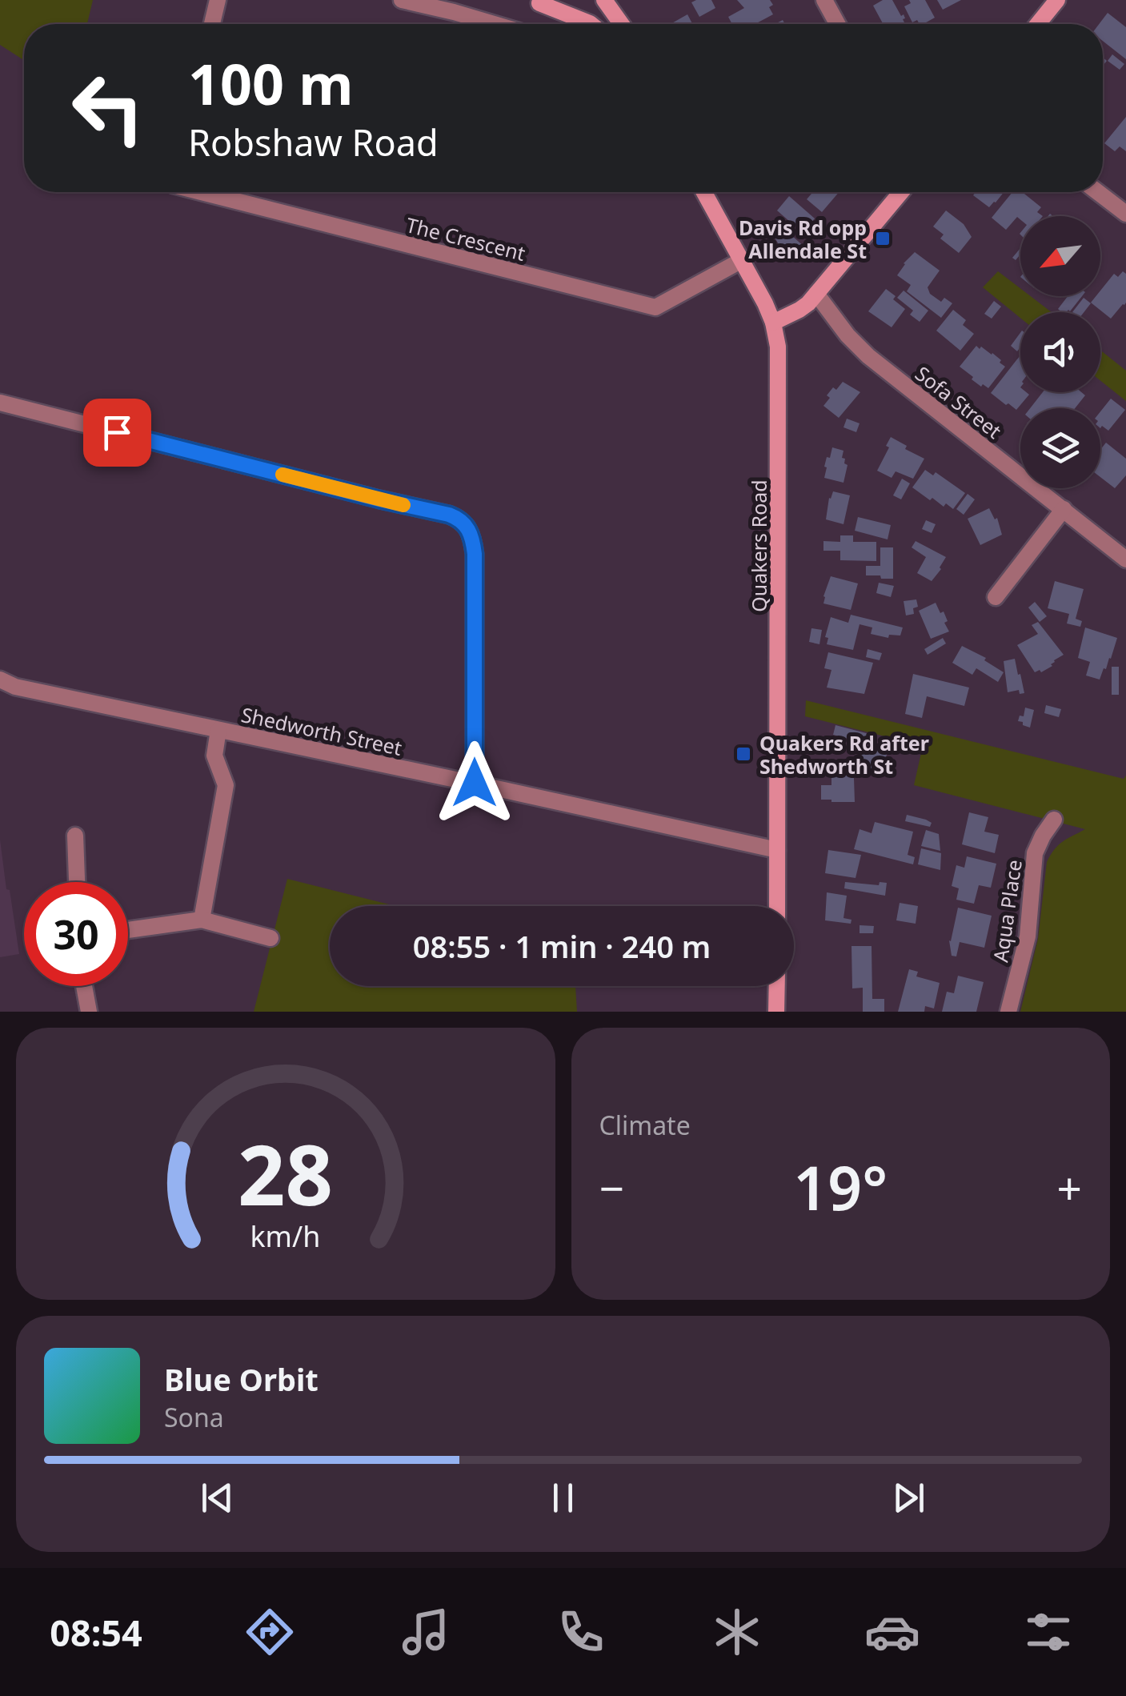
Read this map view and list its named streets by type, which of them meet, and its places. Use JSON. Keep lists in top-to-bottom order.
{
  "streets": {
    "main road": ["Quakers Road"],
    "street": [
      "The Crescent",
      "Sofa Street",
      "Shedworth Street",
      "Aqua Place"
    ]
  },
  "crossings": [
    ["The Crescent", "Quakers Road"],
    ["Quakers Road", "Shedworth Street"]
  ],
  "places": {
    "transit": ["Davis Rd opp Allendale St", "Quakers Rd after Shedworth St"]
  },
  "north": "bottom left",
  "page": {
    "turn": ["100 m", "Robshaw Road"],
    "limit": "30",
    "trip": "08:55 · 1 min · 240 m",
    "tile": "Climate",
    "heat": ["−", "19°", "+"],
    "song": ["Blue Orbit", "Sona"],
    "tabs": "08:54",
    "gauge": ["28", "km/h"]
  }
}
